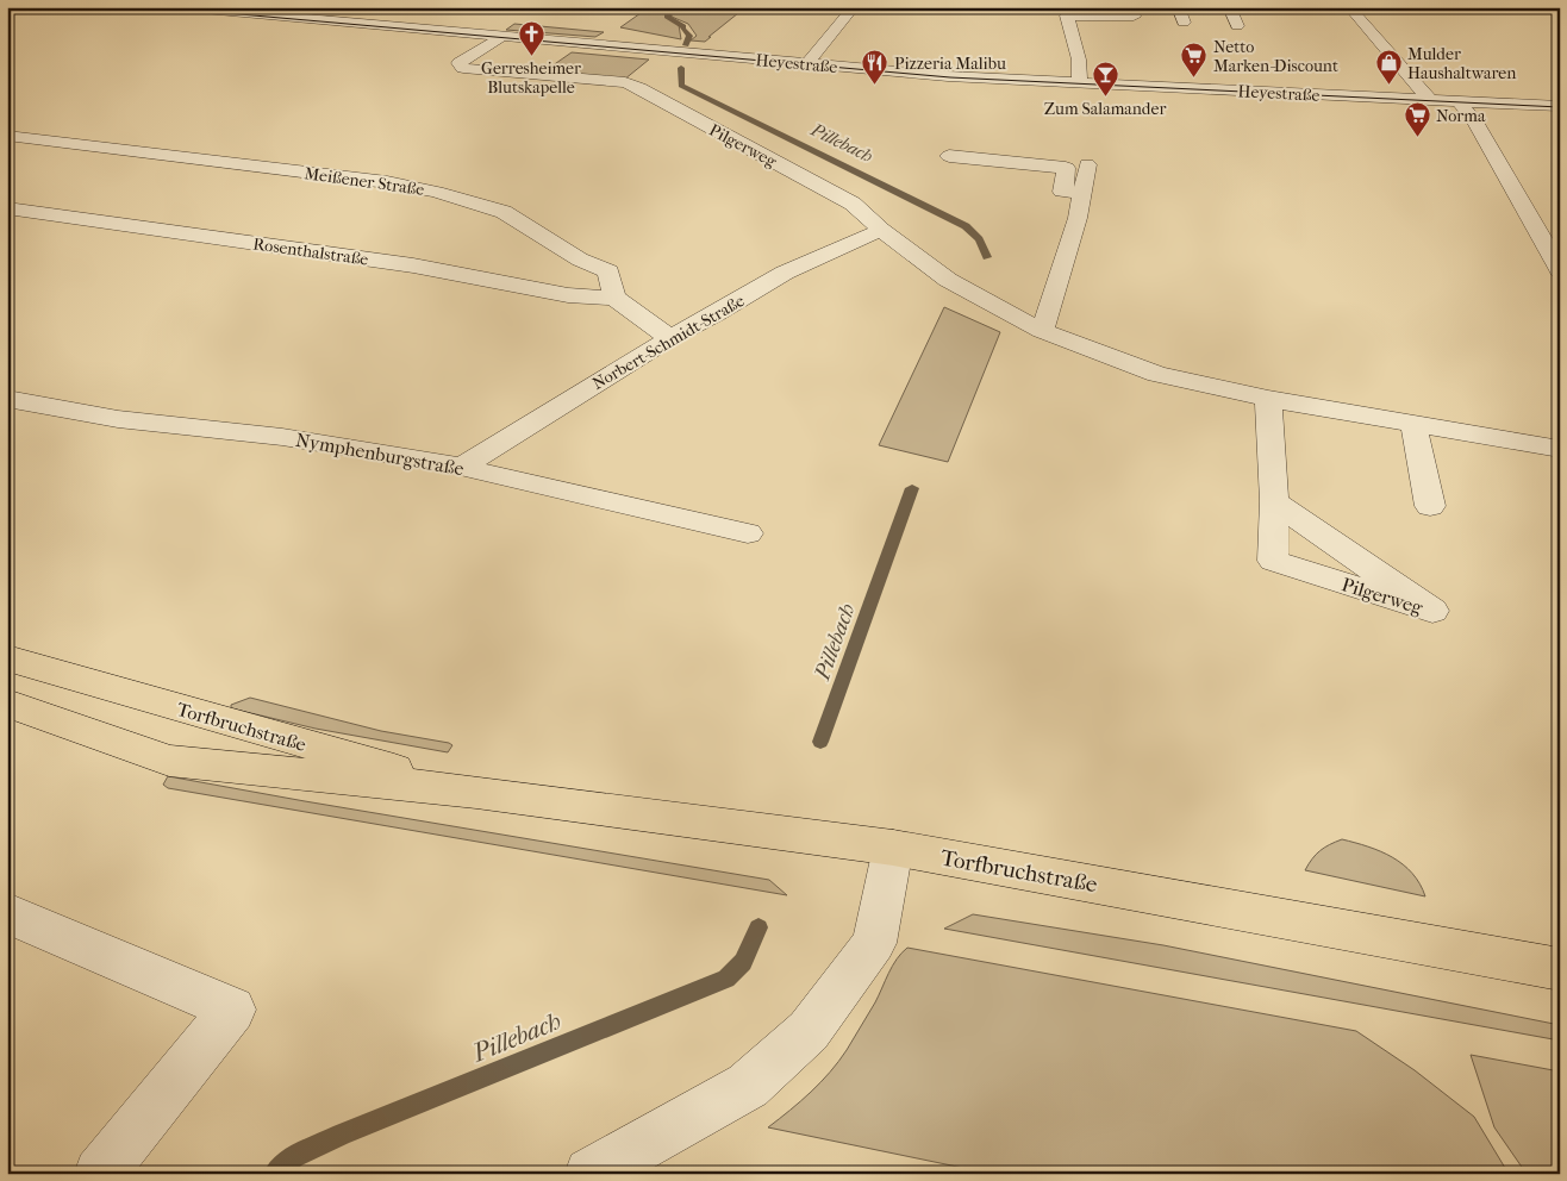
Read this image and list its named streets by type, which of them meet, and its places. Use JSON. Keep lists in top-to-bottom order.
{
  "streets": {
    "main road": ["Torfbruchstraße"],
    "street": [
      "Heyestraße",
      "Pilgerweg",
      "Meißener Straße",
      "Rosenthalstraße",
      "Norbert-Schmidt-Straße",
      "Nymphenburgstraße"
    ]
  },
  "crossings": [
    ["Heyestraße", "Pilgerweg"],
    ["Pilgerweg", "Norbert-Schmidt-Straße"],
    ["Meißener Straße", "Rosenthalstraße"],
    ["Norbert-Schmidt-Straße", "Nymphenburgstraße"]
  ],
  "water": ["Pillebach"],
  "places": {
    "church": ["Gerresheimer Blutskapelle"],
    "supermarket": ["Netto Marken-Discount", "Norma"],
    "restaurant": ["Pizzeria Malibu"],
    "shop": ["Mulder Haushaltwaren"],
    "bar": ["Zum Salamander"]
  }
}
